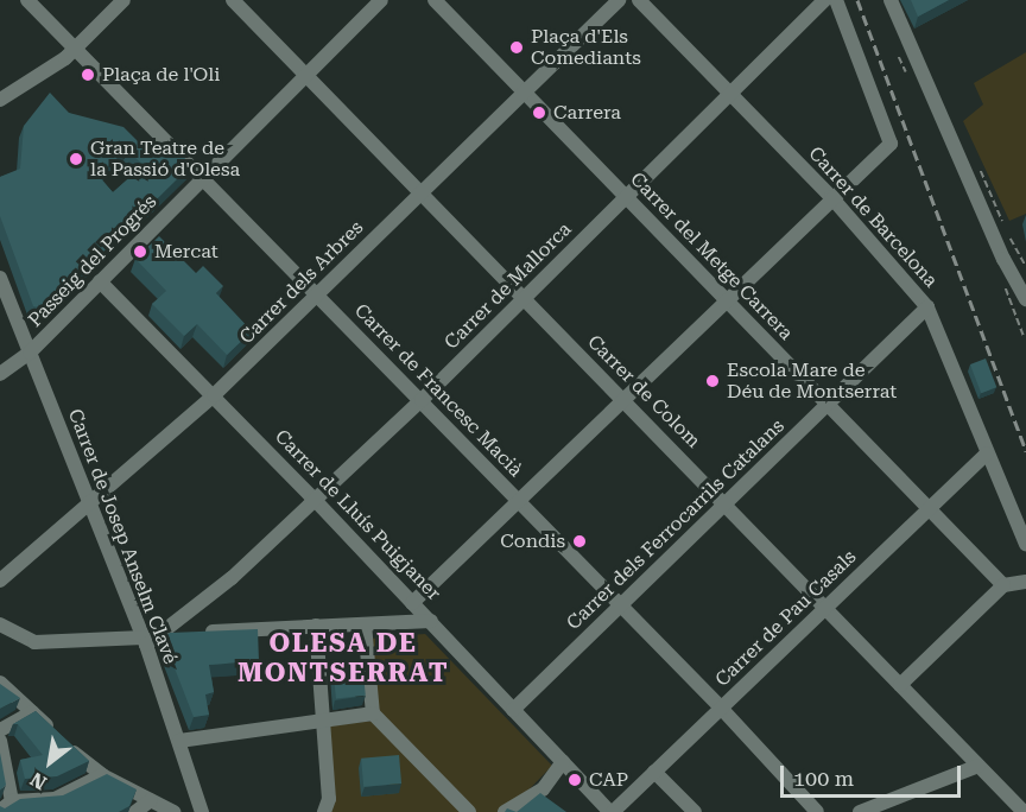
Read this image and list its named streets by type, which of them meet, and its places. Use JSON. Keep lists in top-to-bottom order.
{
  "streets": {
    "street": [
      "Carrer de Barcelona",
      "Carrer del Metge Carrera",
      "Passeig del Progrés",
      "Carrer dels Arbres",
      "Carrer de Mallorca",
      "Carrer de Francesc Macià",
      "Carrer de Colom",
      "Carrer de Lluís Puigjaner",
      "Carrer dels Ferrocarrils Catalans",
      "Carrer de Josep Anselm Clavé",
      "Carrer de Pau Casals"
    ]
  },
  "crossings": [
    ["Carrer de Barcelona", "Carrer de Mallorca"],
    ["Carrer de Barcelona", "Carrer dels Ferrocarrils Catalans"],
    ["Carrer de Barcelona", "Carrer de Pau Casals"],
    ["Carrer del Metge Carrera", "Carrer dels Arbres"],
    ["Carrer del Metge Carrera", "Carrer de Mallorca"],
    ["Carrer del Metge Carrera", "Carrer dels Ferrocarrils Catalans"],
    ["Carrer del Metge Carrera", "Carrer de Pau Casals"],
    ["Passeig del Progrés", "Carrer de Francesc Macià"],
    ["Passeig del Progrés", "Carrer de Colom"],
    ["Passeig del Progrés", "Carrer de Lluís Puigjaner"],
    ["Passeig del Progrés", "Carrer de Josep Anselm Clavé"],
    ["Carrer dels Arbres", "Carrer de Francesc Macià"],
    ["Carrer dels Arbres", "Carrer de Colom"],
    ["Carrer dels Arbres", "Carrer de Lluís Puigjaner"],
    ["Carrer dels Arbres", "Carrer de Josep Anselm Clavé"],
    ["Carrer de Mallorca", "Carrer de Francesc Macià"],
    ["Carrer de Mallorca", "Carrer de Colom"],
    ["Carrer de Mallorca", "Carrer de Lluís Puigjaner"],
    ["Carrer de Mallorca", "Carrer de Josep Anselm Clavé"],
    ["Carrer de Francesc Macià", "Carrer dels Ferrocarrils Catalans"],
    ["Carrer de Francesc Macià", "Carrer de Pau Casals"],
    ["Carrer de Colom", "Carrer dels Ferrocarrils Catalans"],
    ["Carrer de Colom", "Carrer de Pau Casals"],
    ["Carrer de Lluís Puigjaner", "Carrer dels Ferrocarrils Catalans"],
    ["Carrer de Lluís Puigjaner", "Carrer de Pau Casals"]
  ],
  "districts": ["OLESA DE MONTSERRAT"],
  "places": [
    "Plaça d'Els Comediants",
    "Plaça de l'Oli",
    "Carrera",
    "Gran Teatre de la Passió d'Olesa",
    "Mercat",
    "Escola Mare de Déu de Montserrat",
    "Condis",
    "CAP"
  ],
  "scale_bar": "100 m",
  "north": "bottom left"
}
